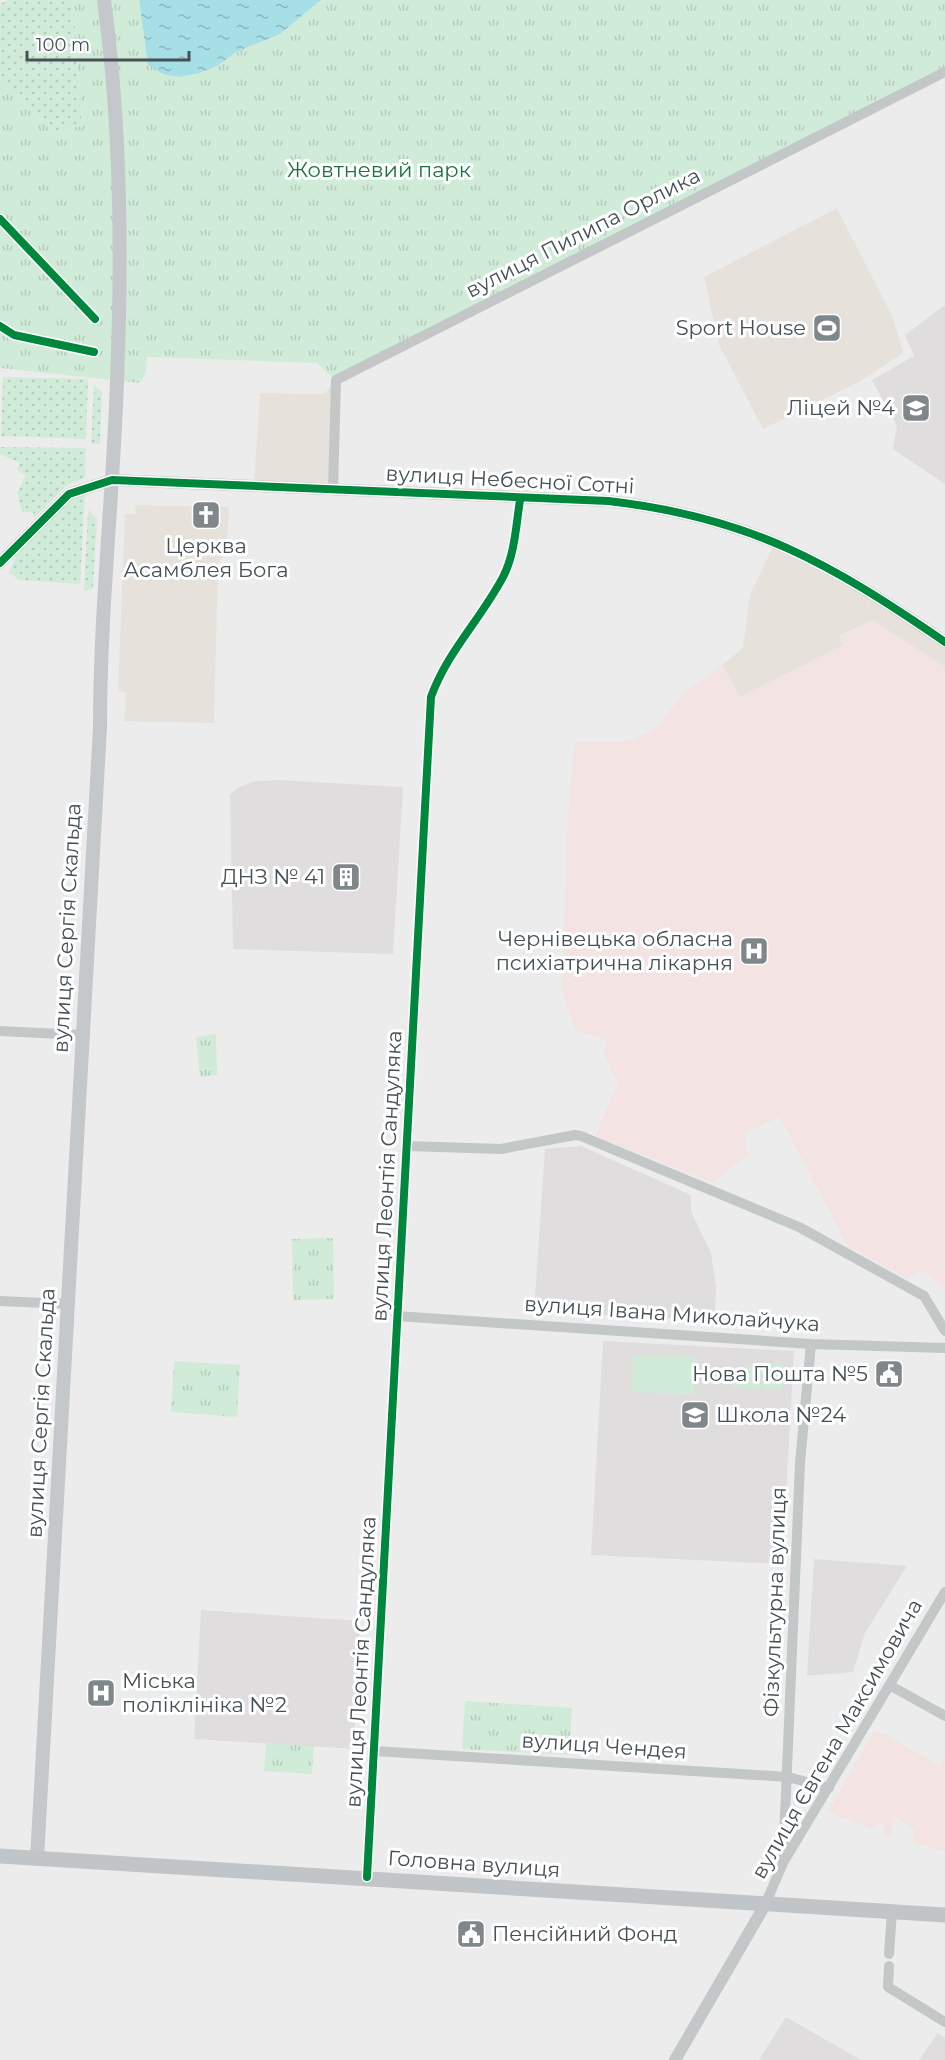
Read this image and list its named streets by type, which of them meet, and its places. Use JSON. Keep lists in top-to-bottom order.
{
  "streets": {
    "main road": ["вулиця Сергія Скальда", "Головна вулиця"],
    "street": [
      "вулиця Пилипа Орлика",
      "вулиця Небесної Сотні",
      "вулиця Леонтія Сандуляка",
      "вулиця Івана Миколайчука",
      "Фізкультурна вулиця",
      "вулиця Євгена Максимовича",
      "вулиця Чендея"
    ]
  },
  "crossings": [
    ["вулиця Пилипа Орлика", "вулиця Небесної Сотні"],
    ["вулиця Небесної Сотні", "вулиця Сергія Скальда"],
    ["вулиця Небесної Сотні", "вулиця Леонтія Сандуляка"],
    ["вулиця Сергія Скальда", "Головна вулиця"],
    ["вулиця Леонтія Сандуляка", "вулиця Івана Миколайчука"],
    ["вулиця Леонтія Сандуляка", "вулиця Чендея"],
    ["вулиця Леонтія Сандуляка", "Головна вулиця"],
    ["вулиця Івана Миколайчука", "Фізкультурна вулиця"],
    ["Фізкультурна вулиця", "вулиця Євгена Максимовича"],
    ["Фізкультурна вулиця", "вулиця Чендея"],
    ["вулиця Євгена Максимовича", "вулиця Чендея"],
    ["вулиця Євгена Максимовича", "Головна вулиця"]
  ],
  "parks": ["Жовтневий парк"],
  "places": {
    "sports": ["Sport House"],
    "school or university": ["Ліцей №4", "Школа №24"],
    "church": ["Церква Асамблея Бога"],
    "building": ["ДНЗ № 41"],
    "hospital": ["Чернівецька обласна психіатрична лікарня", "Міська поліклініка №2"],
    "public building": ["Нова Пошта №5", "Пенсійний Фонд"]
  },
  "scale_bar": "100 m"
}
